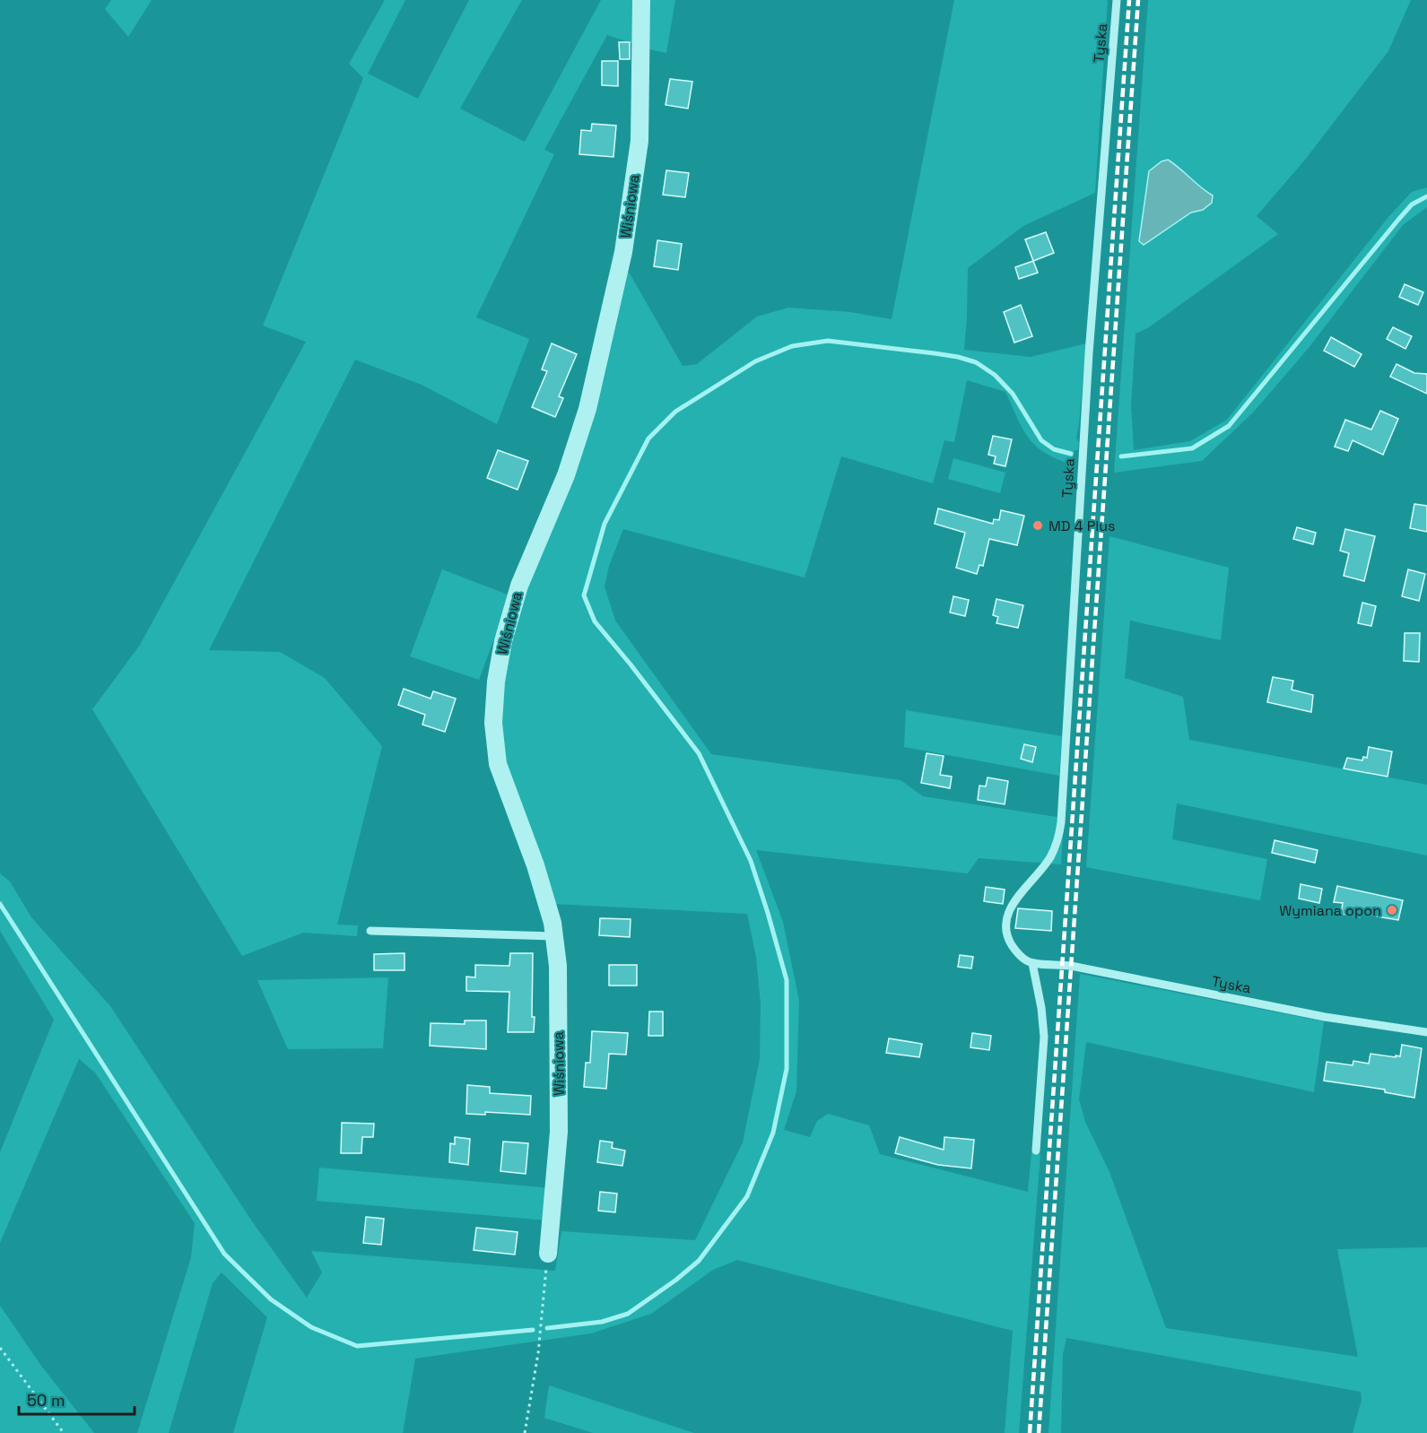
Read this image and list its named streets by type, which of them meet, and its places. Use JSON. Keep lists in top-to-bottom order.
{
  "streets": {
    "street": ["Wiśniowa"],
    "lane": ["Tyska"]
  },
  "places": ["MD 4 Plus", "Wymiana opon"],
  "scale_bar": "50 m"
}
